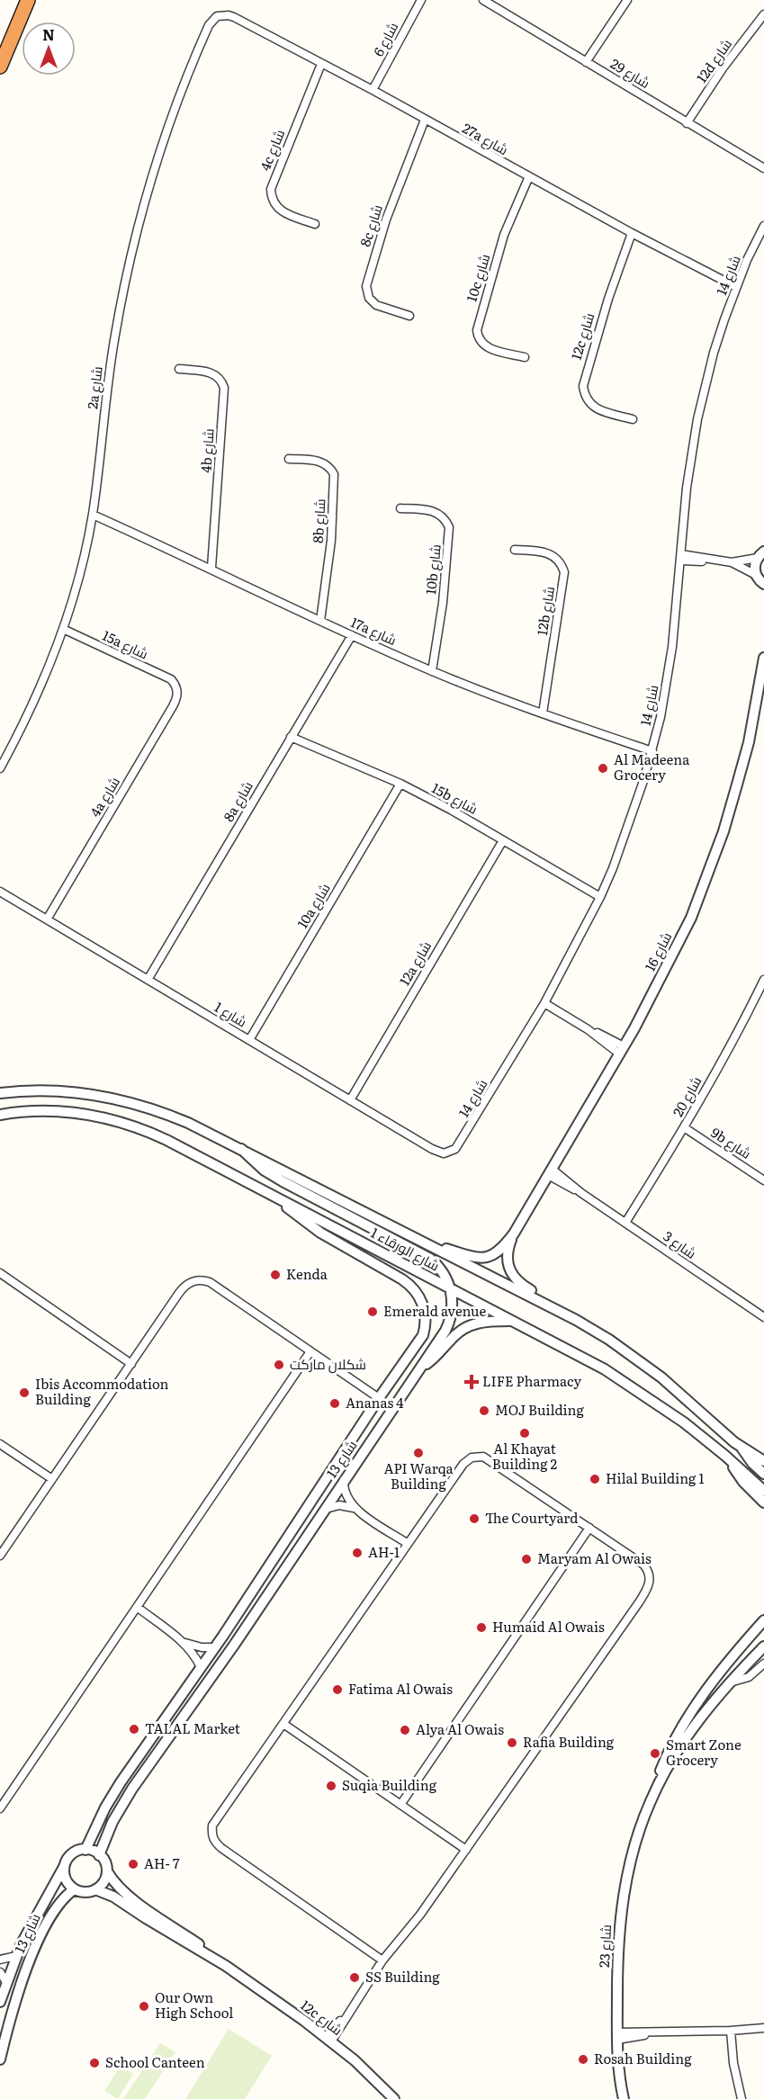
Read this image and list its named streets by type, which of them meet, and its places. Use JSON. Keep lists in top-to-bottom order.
{
  "streets": {
    "street": [
      "شارع 6",
      "12d شارع",
      "شارع 29",
      "27a شارع",
      "4c شارع",
      "8c شارع",
      "شارع 14",
      "10c شارع",
      "12c شارع",
      "2a شارع",
      "4b شارع",
      "8b شارع",
      "10b شارع",
      "12b شارع",
      "17a شارع",
      "15a شارع",
      "4a شارع",
      "15b شارع",
      "8a شارع",
      "10a شارع",
      "شارع 16",
      "12a شارع",
      "شارع 1",
      "شارع 20",
      "9b شارع",
      "شارع 3",
      "شارع الورقاء 1",
      "شارع 13",
      "شارع 23"
    ]
  },
  "crossings": [
    ["شارع 6", "27a شارع"],
    ["12d شارع", "شارع 29"],
    ["27a شارع", "4c شارع"],
    ["27a شارع", "8c شارع"],
    ["27a شارع", "شارع 14"],
    ["27a شارع", "10c شارع"],
    ["27a شارع", "12c شارع"],
    ["27a شارع", "2a شارع"],
    ["شارع 14", "17a شارع"],
    ["شارع 14", "15b شارع"],
    ["شارع 14", "شارع 1"],
    ["12c شارع", "شارع 13"],
    ["2a شارع", "17a شارع"],
    ["2a شارع", "15a شارع"],
    ["4b شارع", "17a شارع"],
    ["8b شارع", "17a شارع"],
    ["10b شارع", "17a شارع"],
    ["12b شارع", "17a شارع"],
    ["17a شارع", "8a شارع"],
    ["15a شارع", "4a شارع"],
    ["4a شارع", "شارع 1"],
    ["15b شارع", "8a شارع"],
    ["15b شارع", "10a شارع"],
    ["15b شارع", "12a شارع"],
    ["8a شارع", "شارع 1"],
    ["10a شارع", "شارع 1"],
    ["شارع 16", "شارع 3"],
    ["شارع 16", "شارع الورقاء 1"],
    ["12a شارع", "شارع 1"],
    ["شارع 20", "9b شارع"],
    ["شارع 20", "شارع 3"],
    ["شارع الورقاء 1", "شارع 13"]
  ],
  "places": {
    "other": [
      "Al Madeena Grocery",
      "Kenda",
      "Emerald avenue",
      "شكلان ماركت",
      "Ibis Accommodation Building",
      "Ananas 4",
      "MOJ Building",
      "Al Khayat Building 2",
      "API Warqa Building",
      "Hilal Building 1",
      "The Courtyard",
      "AH-1",
      "Maryam Al Owais",
      "Humaid Al Owais",
      "Fatima Al Owais",
      "TALAL Market",
      "Alya Al Owais",
      "Rafia Building",
      "Smart Zone Grocery",
      "Suqia Building",
      "AH- 7",
      "SS Building",
      "Our Own High School",
      "Rosah Building",
      "School Canteen"
    ],
    "health": ["LIFE Pharmacy"]
  },
  "north": "top"
}
